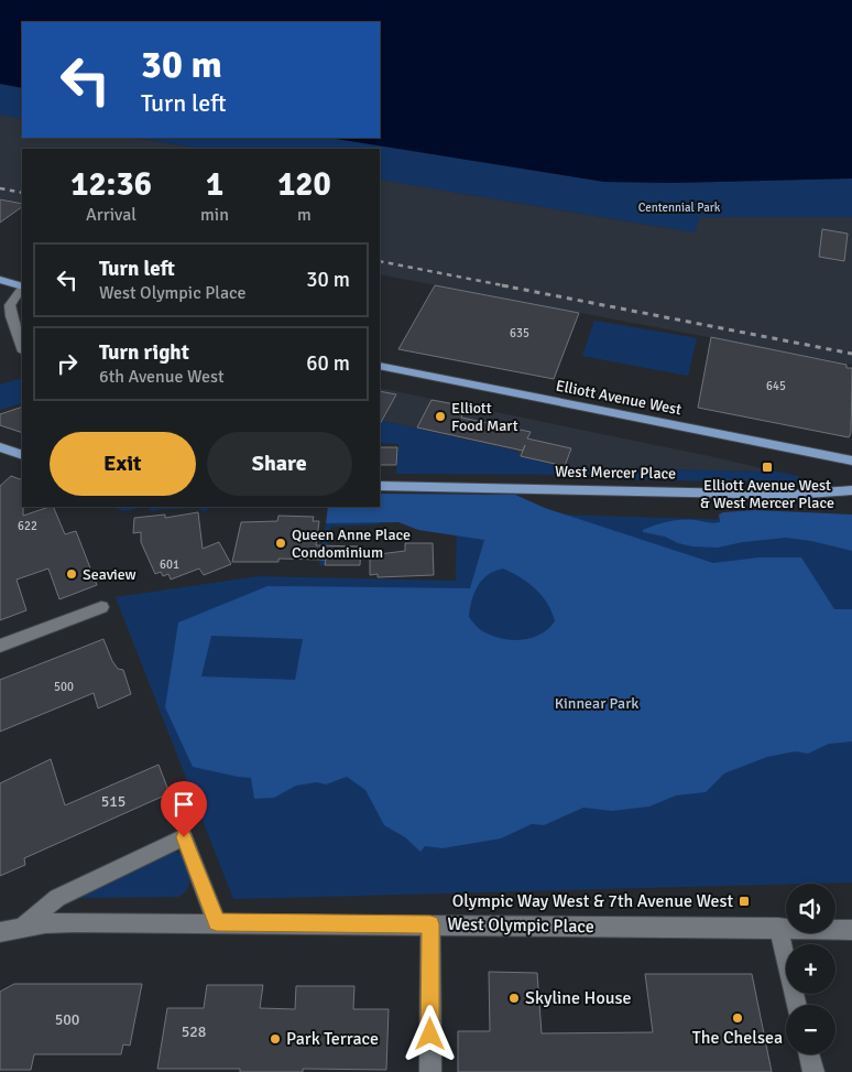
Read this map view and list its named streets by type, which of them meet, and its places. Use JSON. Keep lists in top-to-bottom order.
{
  "streets": {
    "main road": ["Elliott Avenue West", "West Mercer Place"],
    "street": ["West Olympic Place"]
  },
  "parks": ["Centennial Park", "Kinnear Park"],
  "places": {
    "other": [
      "Elliott Food Mart",
      "Queen Anne Place Condominium",
      "Seaview",
      "Skyline House",
      "The Chelsea",
      "Park Terrace"
    ],
    "transit": ["Elliott Avenue West & West Mercer Place", "Olympic Way West & 7th Avenue West"]
  },
  "house_numbers": [
    "635",
    "645",
    "622",
    "601",
    "500",
    "515",
    "500",
    "528"
  ],
  "page": {
    "turn": ["30 m", "Turn left"],
    "eta": [
      "12:36",
      "Arrival",
      "1",
      "min",
      "120",
      "m"
    ],
    "list": [
      {
        "name": "Turn left",
        "note": "West Olympic Place",
        "value": "30 m"
      },
      {
        "name": "Turn right",
        "note": "6th Avenue West",
        "value": "60 m"
      }
    ],
    "buttons": ["Exit", "Share"],
    "map_buttons": ["+", "−"]
  }
}
